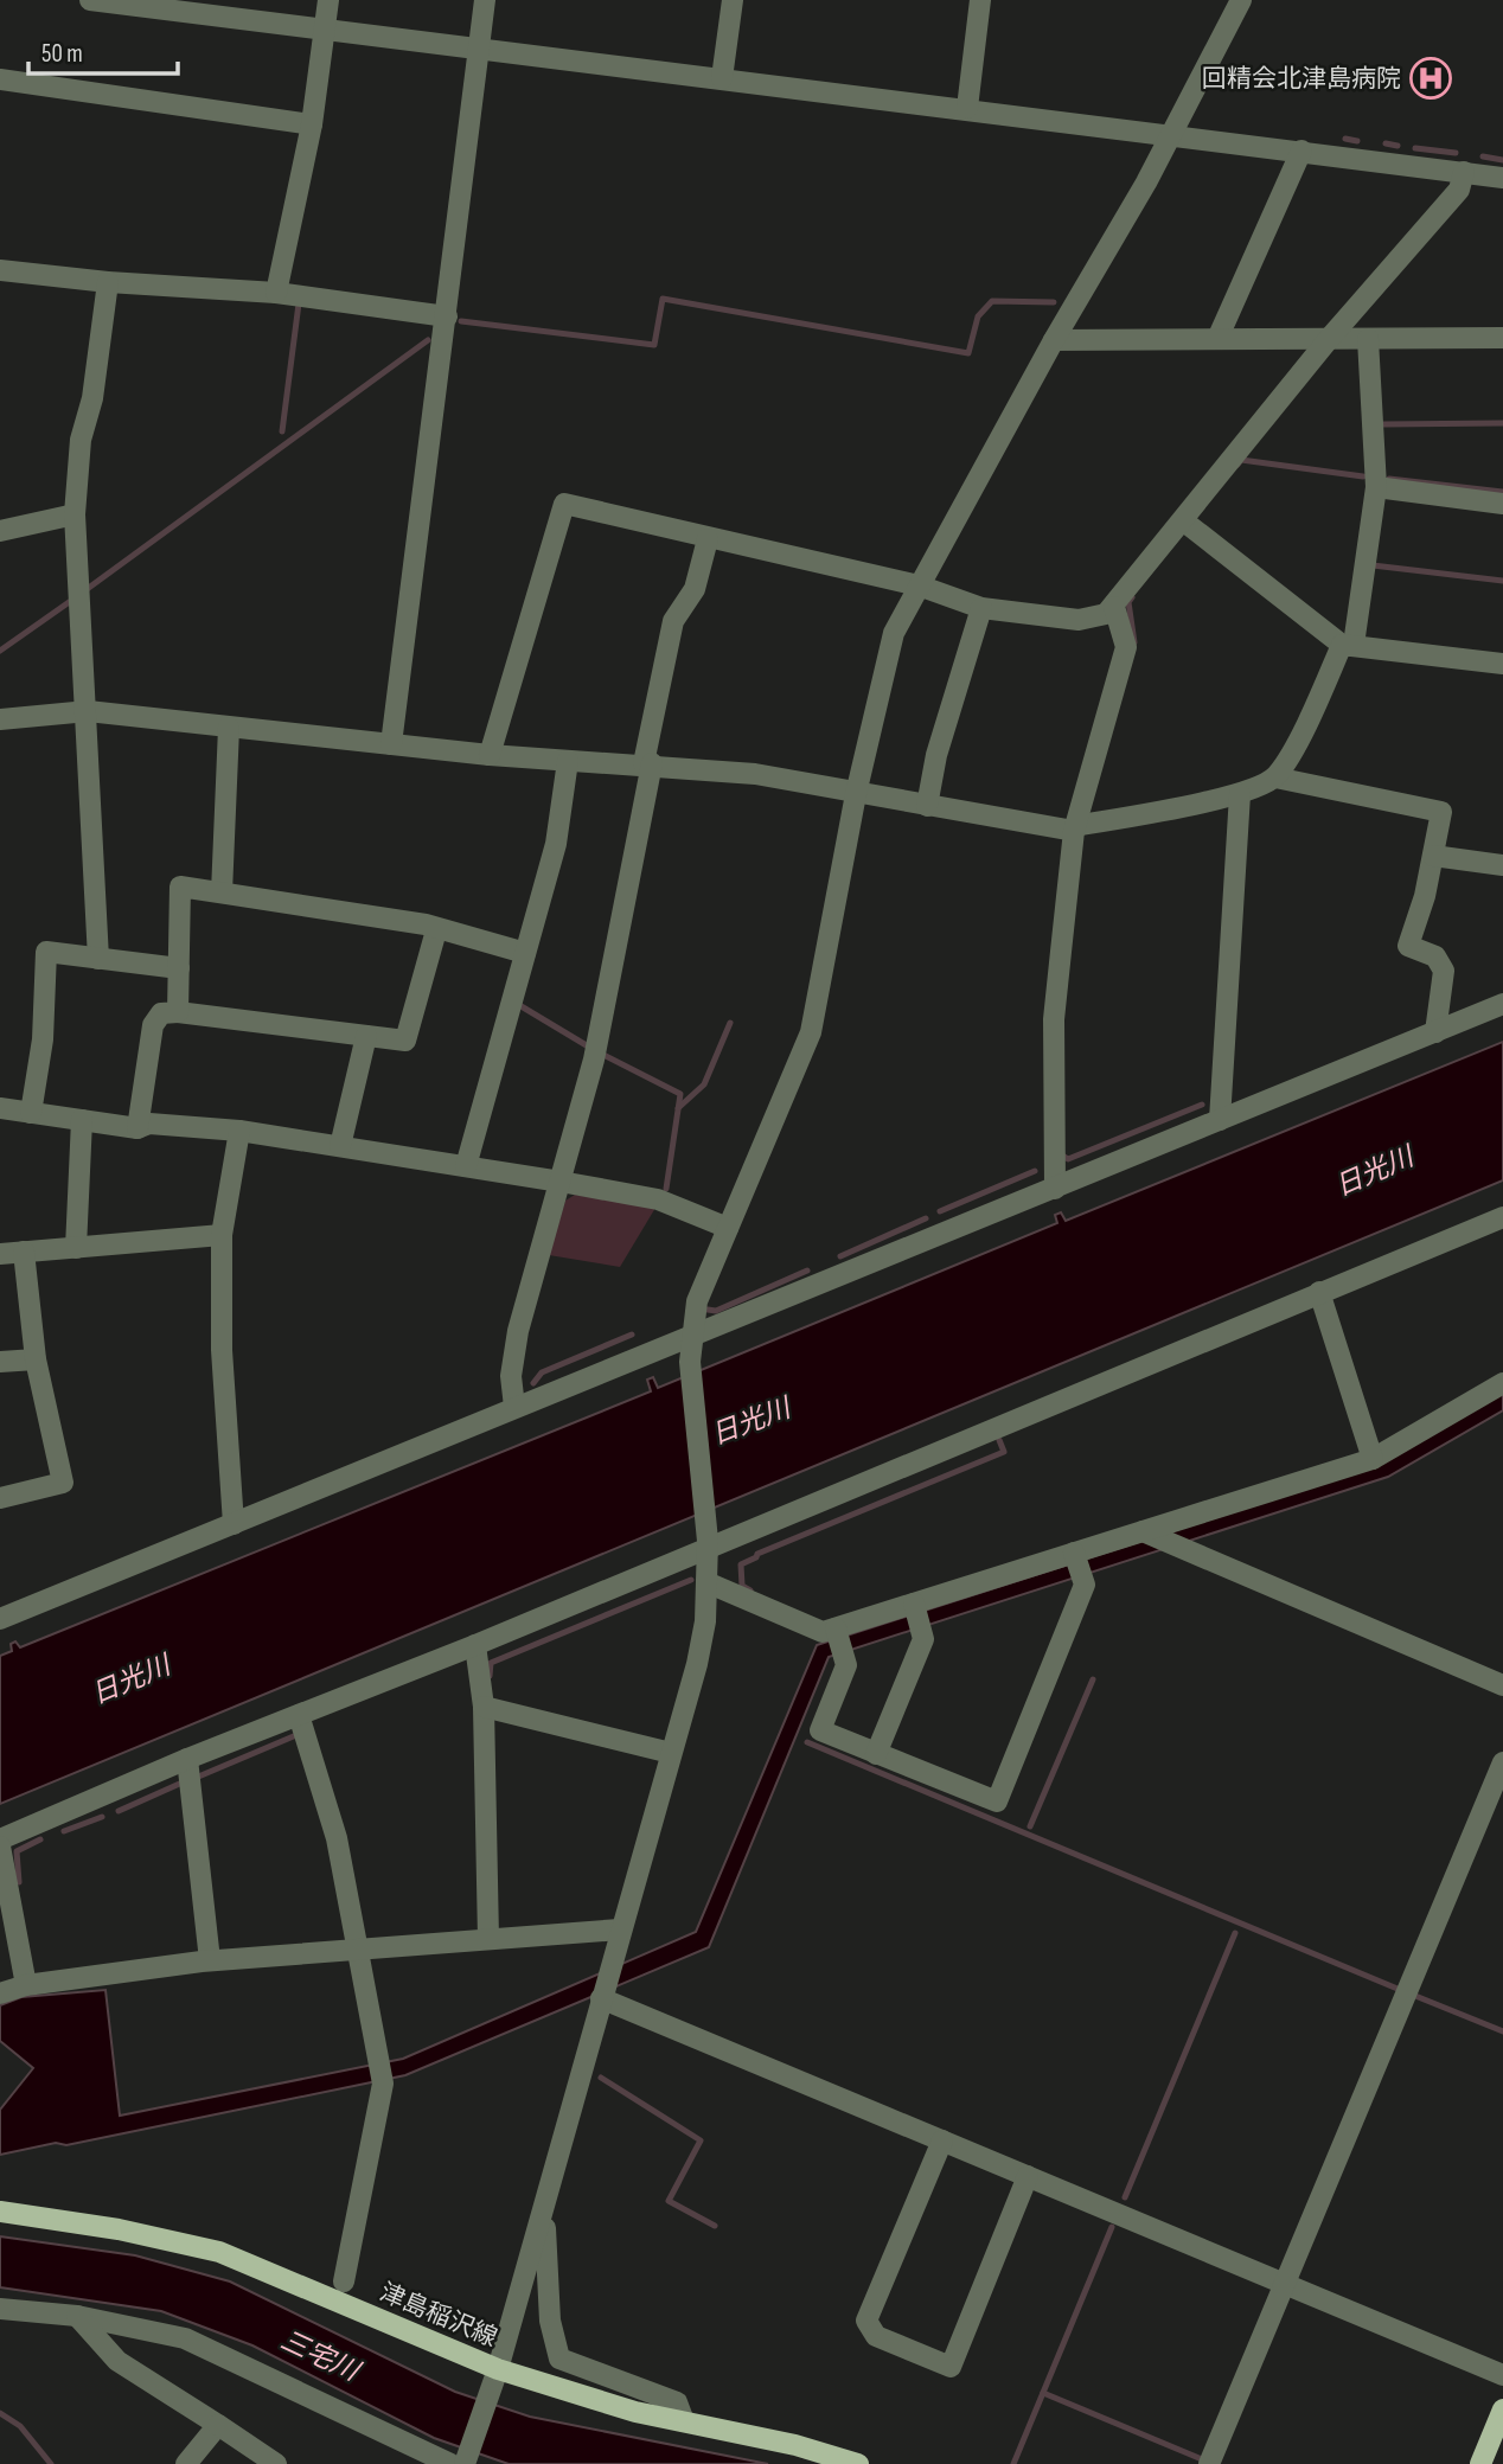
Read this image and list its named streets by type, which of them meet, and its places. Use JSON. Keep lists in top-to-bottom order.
{
  "streets": {
    "main road": ["津島稲沢線"]
  },
  "water": ["日光川", "三宅川"],
  "places": {
    "hospital": ["回精会北津島病院"]
  },
  "scale_bar": "50 m"
}
